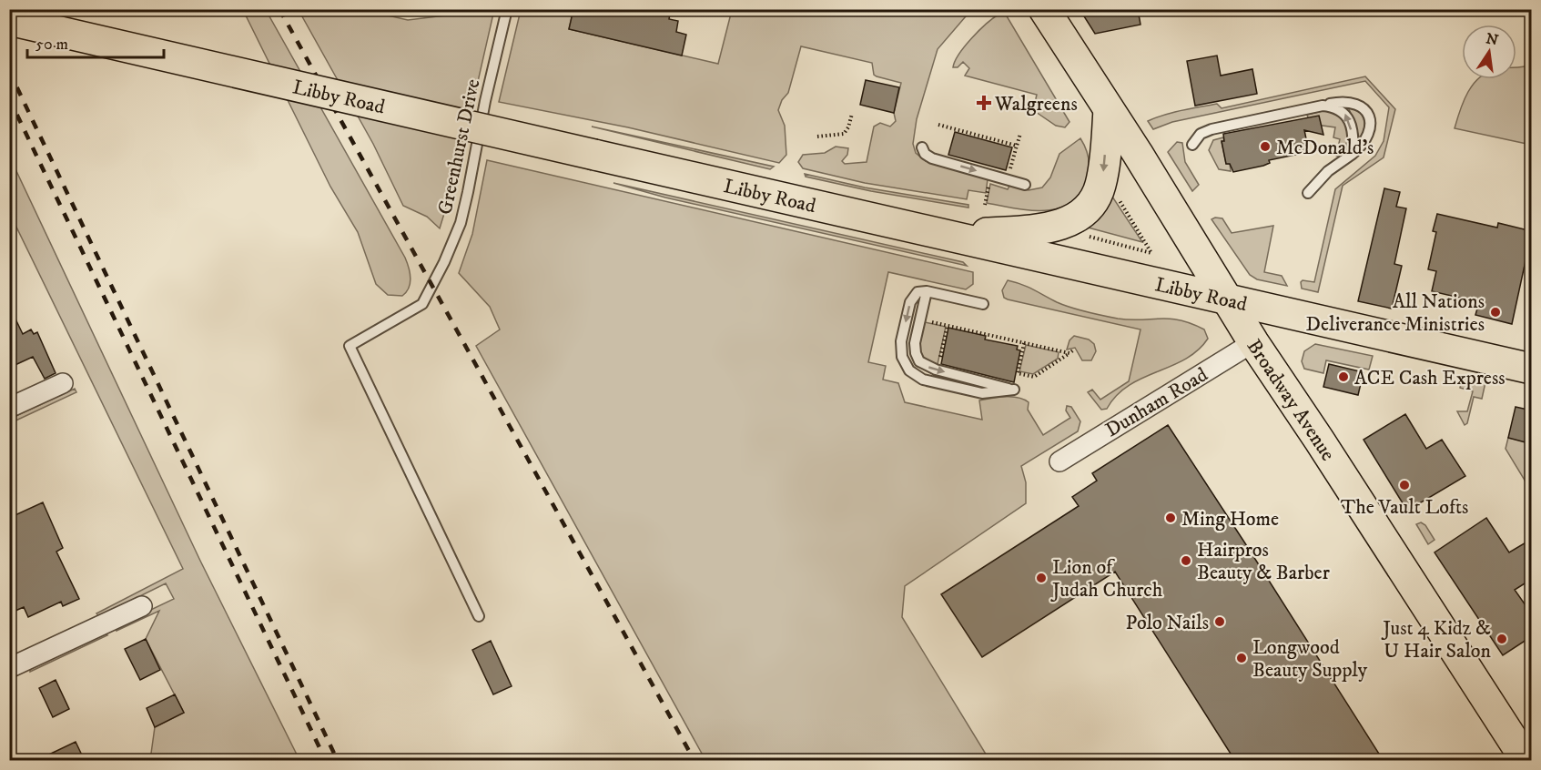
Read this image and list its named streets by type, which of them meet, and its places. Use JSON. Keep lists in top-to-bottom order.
{
  "streets": {
    "main road": ["Libby Road", "Broadway Avenue"],
    "street": ["Dunham Road"],
    "lane": ["Greenhurst Drive"]
  },
  "crossings": [
    ["Libby Road", "Broadway Avenue"],
    ["Broadway Avenue", "Dunham Road"]
  ],
  "places": {
    "health": ["Walgreens"],
    "other": [
      "McDonald's",
      "All Nations Deliverance Ministries",
      "ACE Cash Express",
      "The Vault Lofts",
      "Ming Home",
      "Hairpros Beauty & Barber",
      "Lion of Judah Church",
      "Polo Nails",
      "Just 4 Kidz & U Hair Salon",
      "Longwood Beauty Supply"
    ]
  },
  "scale_bar": "50 m",
  "north": "top"
}
